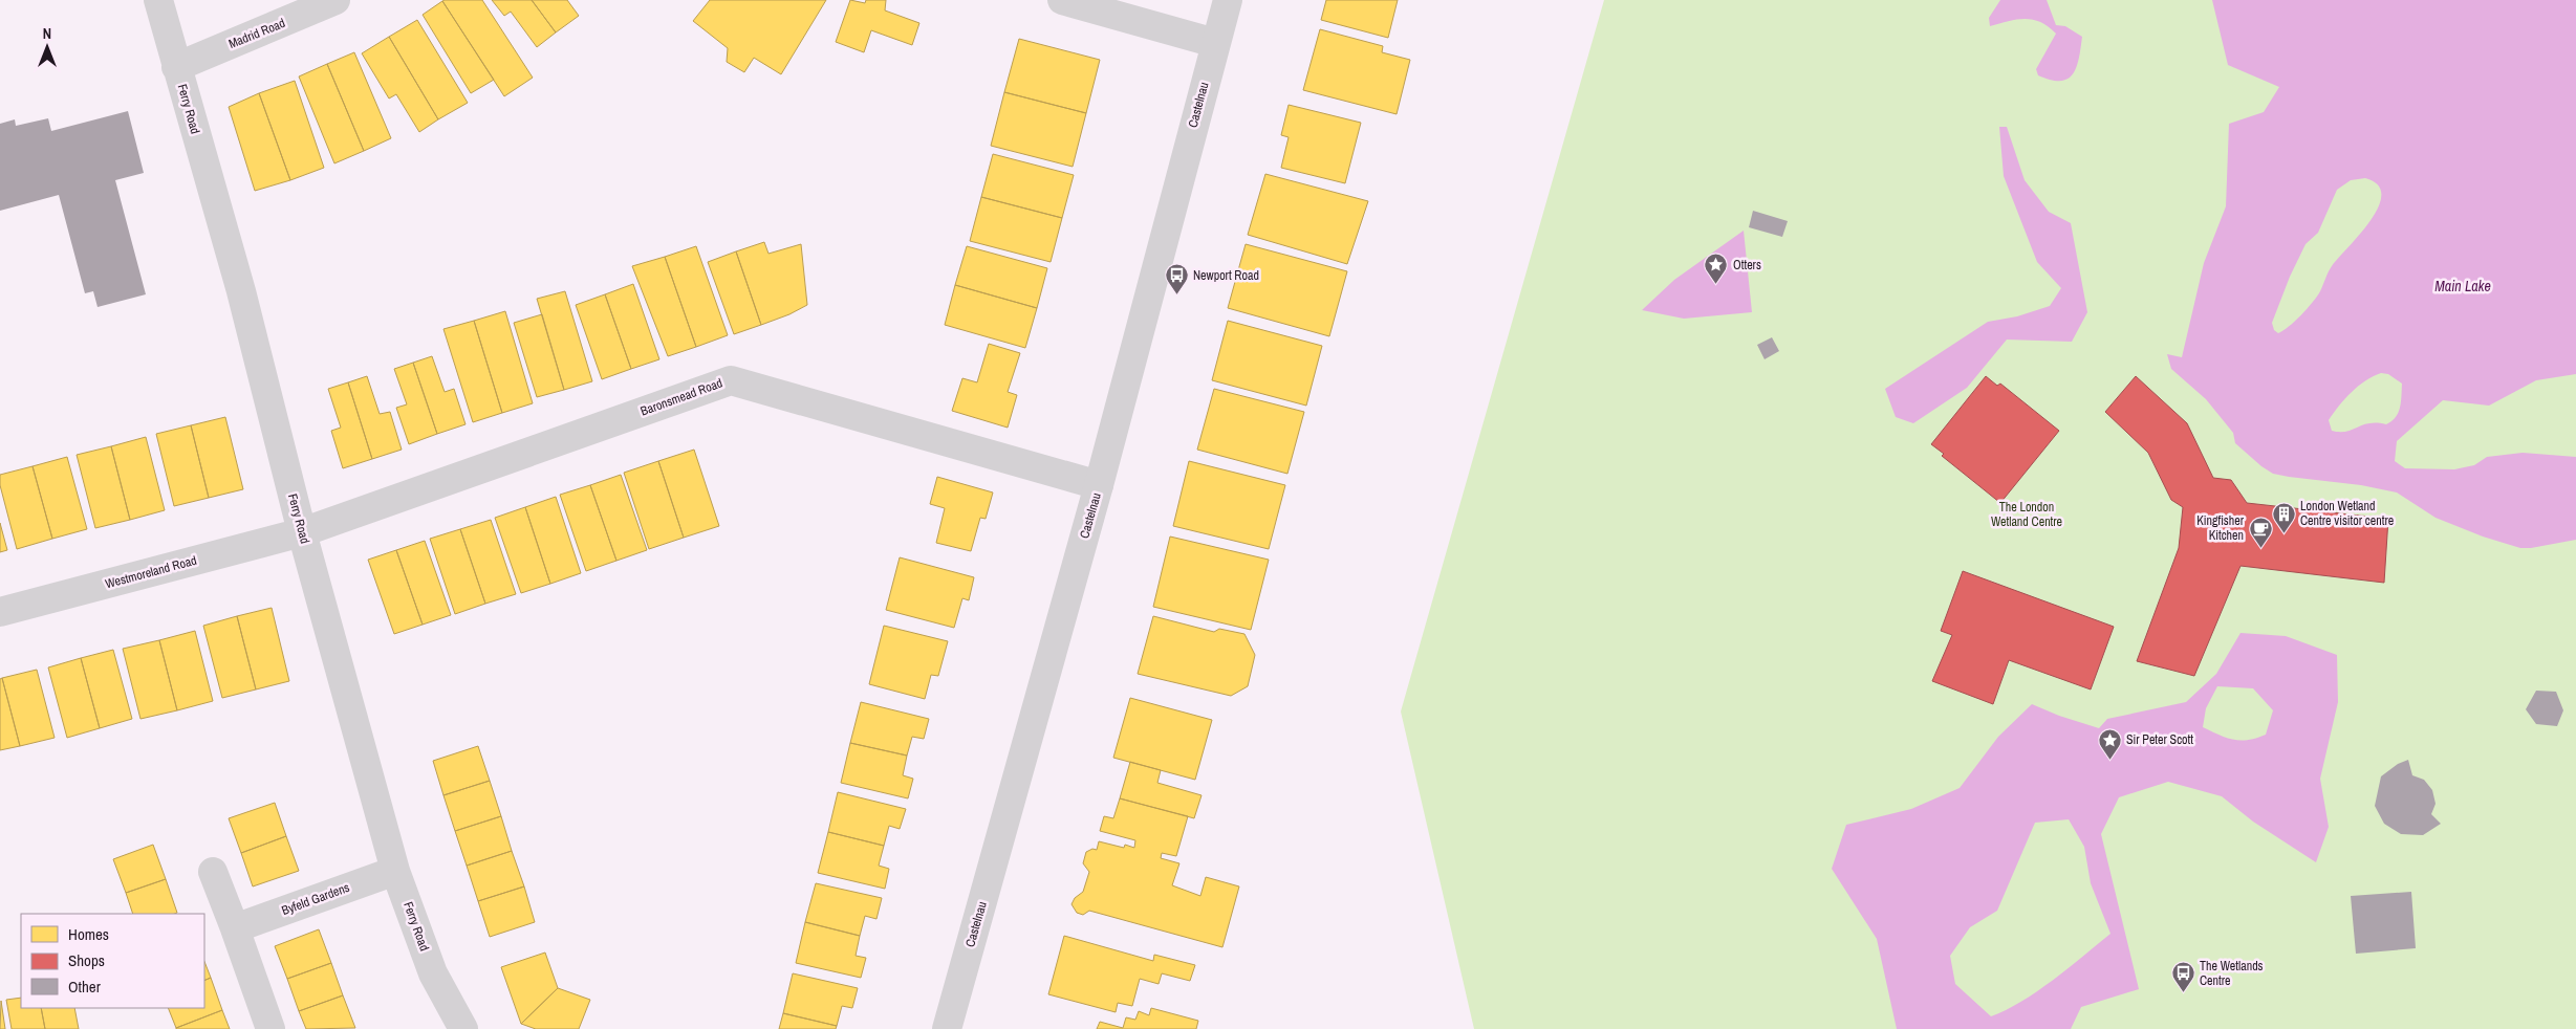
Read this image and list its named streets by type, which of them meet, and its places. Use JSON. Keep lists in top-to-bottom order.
{
  "streets": {
    "street": [
      "Madrid Road",
      "Castelnau",
      "Ferry Road",
      "Baronsmead Road",
      "Westmoreland Road",
      "Byfeld Gardens"
    ]
  },
  "crossings": [
    ["Madrid Road", "Ferry Road"],
    ["Castelnau", "Baronsmead Road"],
    ["Ferry Road", "Baronsmead Road"],
    ["Ferry Road", "Westmoreland Road"],
    ["Ferry Road", "Byfeld Gardens"],
    ["Baronsmead Road", "Westmoreland Road"]
  ],
  "water": ["Main Lake"],
  "parks": ["The London Wetland Centre"],
  "places": {
    "place": ["Otters", "Sir Peter Scott"],
    "bus stop": ["Newport Road", "The Wetlands Centre"],
    "building": ["London Wetland Centre visitor centre"],
    "cafe": ["Kingfisher Kitchen"]
  },
  "legend": ["Homes", "Shops", "Other"],
  "north": "top"
}
